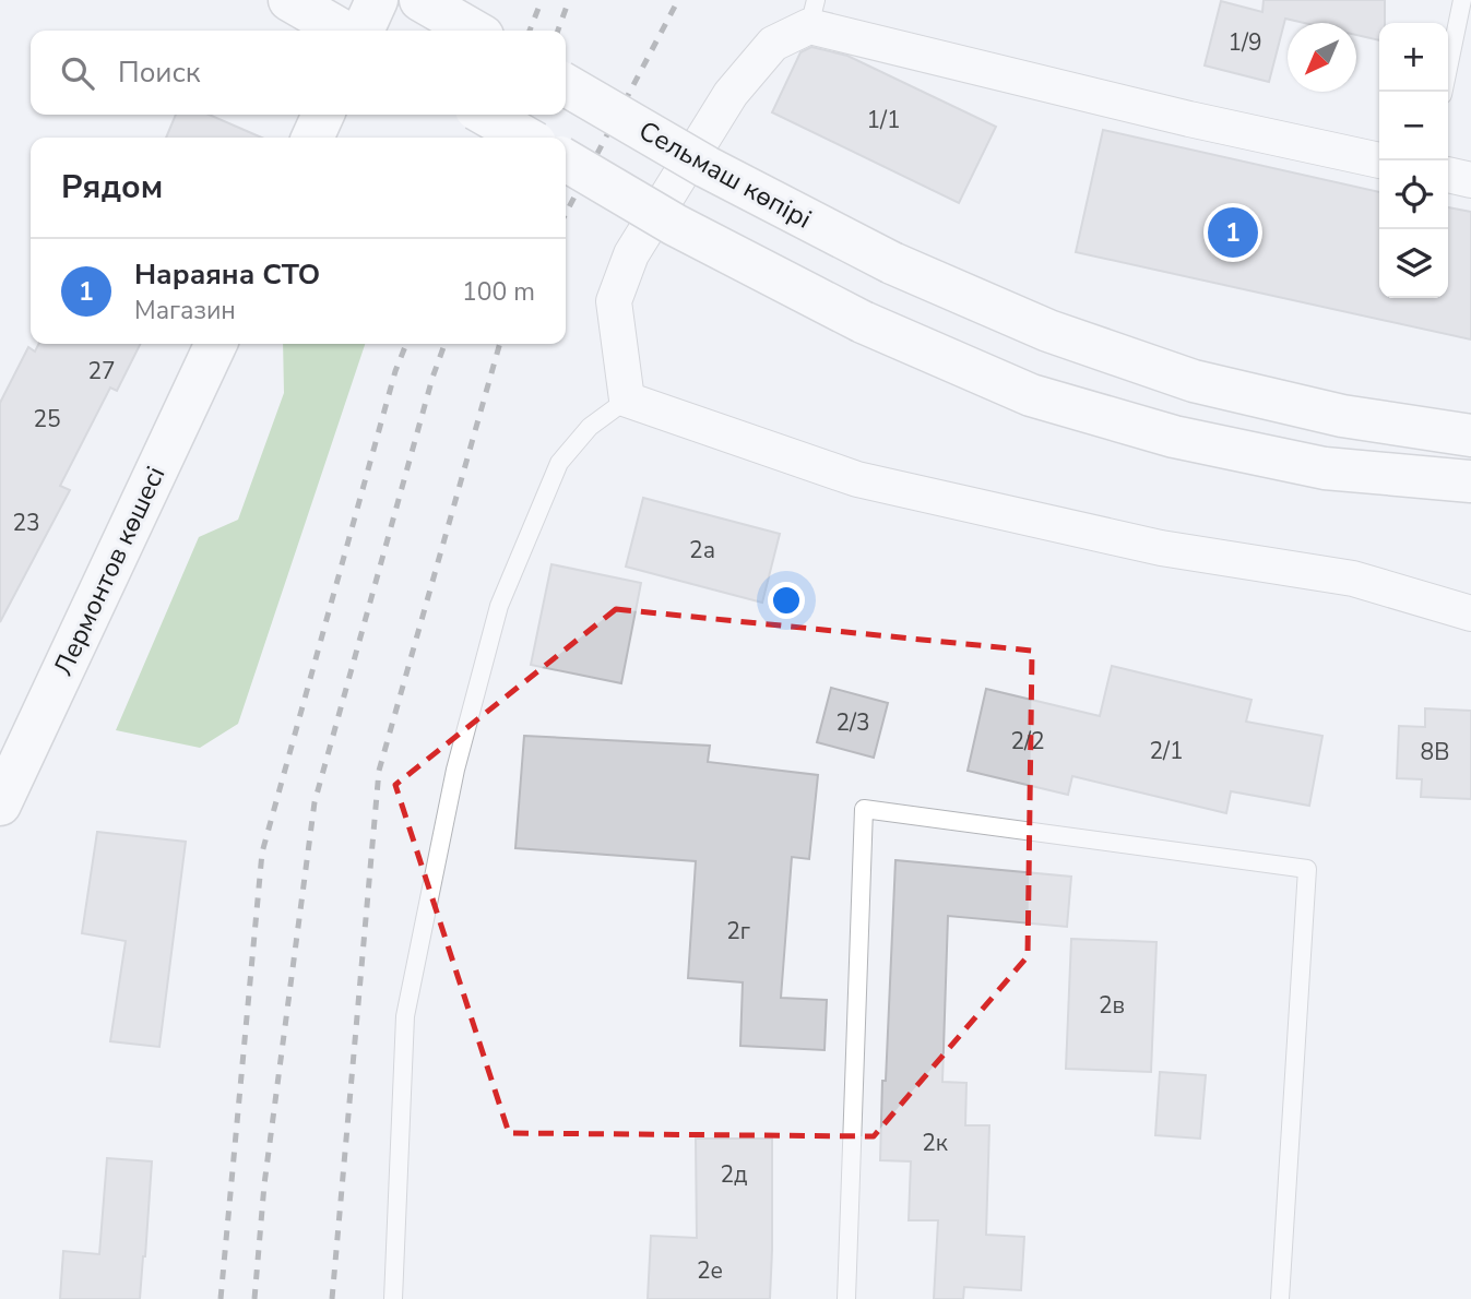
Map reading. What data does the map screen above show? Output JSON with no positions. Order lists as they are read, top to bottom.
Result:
{
  "streets": {
    "main road": ["Сельмаш көпірі", "Лермонтов көшесі"]
  },
  "house_numbers": [
    "1/9",
    "1/1",
    "27",
    "25",
    "23",
    "2а",
    "2/3",
    "2/2",
    "2/1",
    "8В",
    "2г",
    "2в",
    "2к",
    "2д",
    "2е"
  ],
  "north": "bottom left",
  "page": {
    "map_buttons": ["+", "−"],
    "search": "Поиск",
    "heading": "Рядом",
    "pins": "1",
    "list": [
      {
        "mark": "1",
        "name": "Нараяна СТО",
        "note": "Магазин",
        "value": "100 m"
      }
    ]
  }
}
